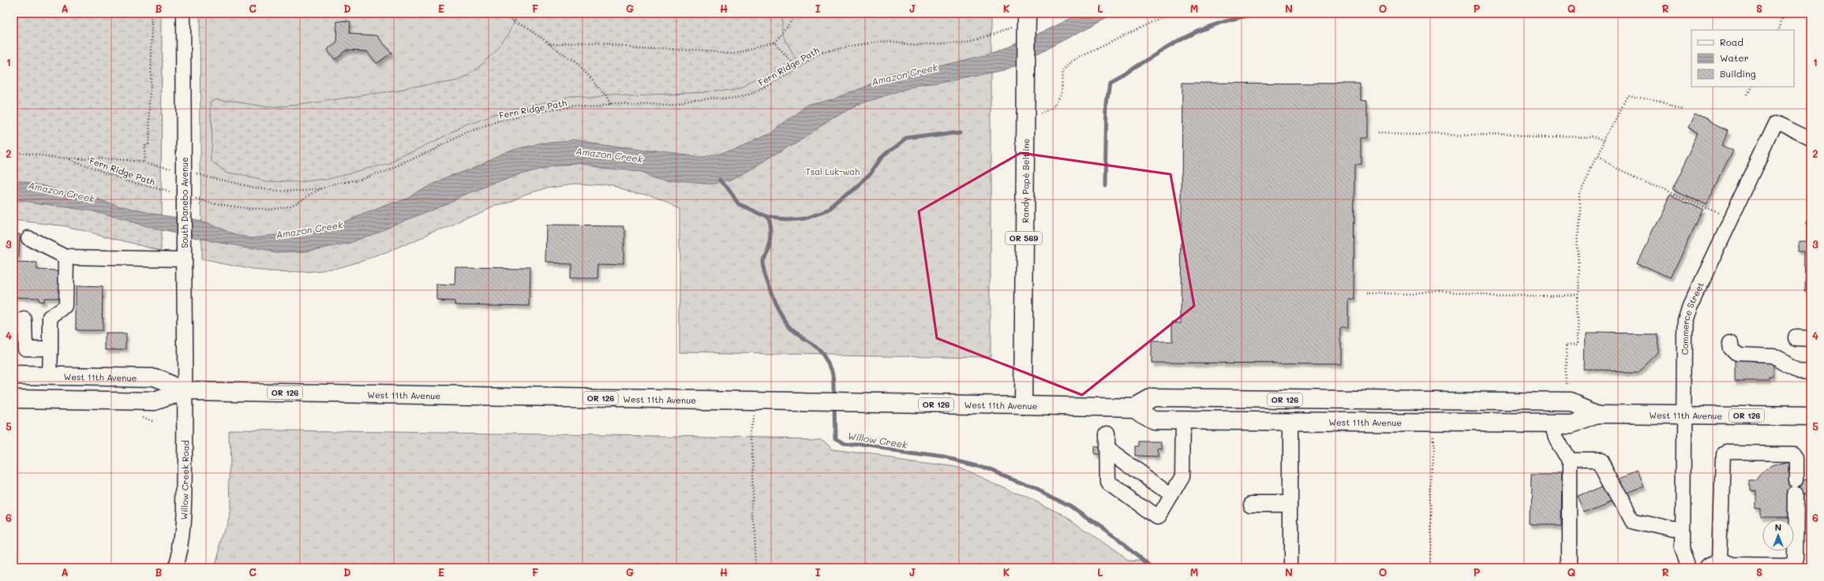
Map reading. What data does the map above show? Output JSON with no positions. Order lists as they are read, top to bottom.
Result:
{
  "streets": {
    "main road": [
      "Randy Papé Beltline",
      "OR 569",
      "West 11th Avenue",
      "OR 126"
    ],
    "street": ["South Danebo Avenue", "Commerce Street", "Willow Creek Road"],
    "path": ["Fern Ridge Path"]
  },
  "crossings": [
    ["Randy Papé Beltline", "West 11th Avenue"],
    ["South Danebo Avenue", "West 11th Avenue"],
    ["South Danebo Avenue", "Willow Creek Road"],
    ["Commerce Street", "West 11th Avenue"],
    ["West 11th Avenue", "Willow Creek Road"]
  ],
  "water": ["Amazon Creek", "Willow Creek"],
  "parks": ["Tsal Luk-wah"],
  "legend": ["Road", "Water", "Building"],
  "north": "top",
  "grid": {
    "columns": [
      "A",
      "B",
      "C",
      "D",
      "E",
      "F",
      "G",
      "H",
      "I",
      "J",
      "K",
      "L",
      "M",
      "N",
      "O",
      "P",
      "Q",
      "R",
      "S"
    ],
    "rows": [
      "1",
      "2",
      "3",
      "4",
      "5",
      "6"
    ]
  }
}
